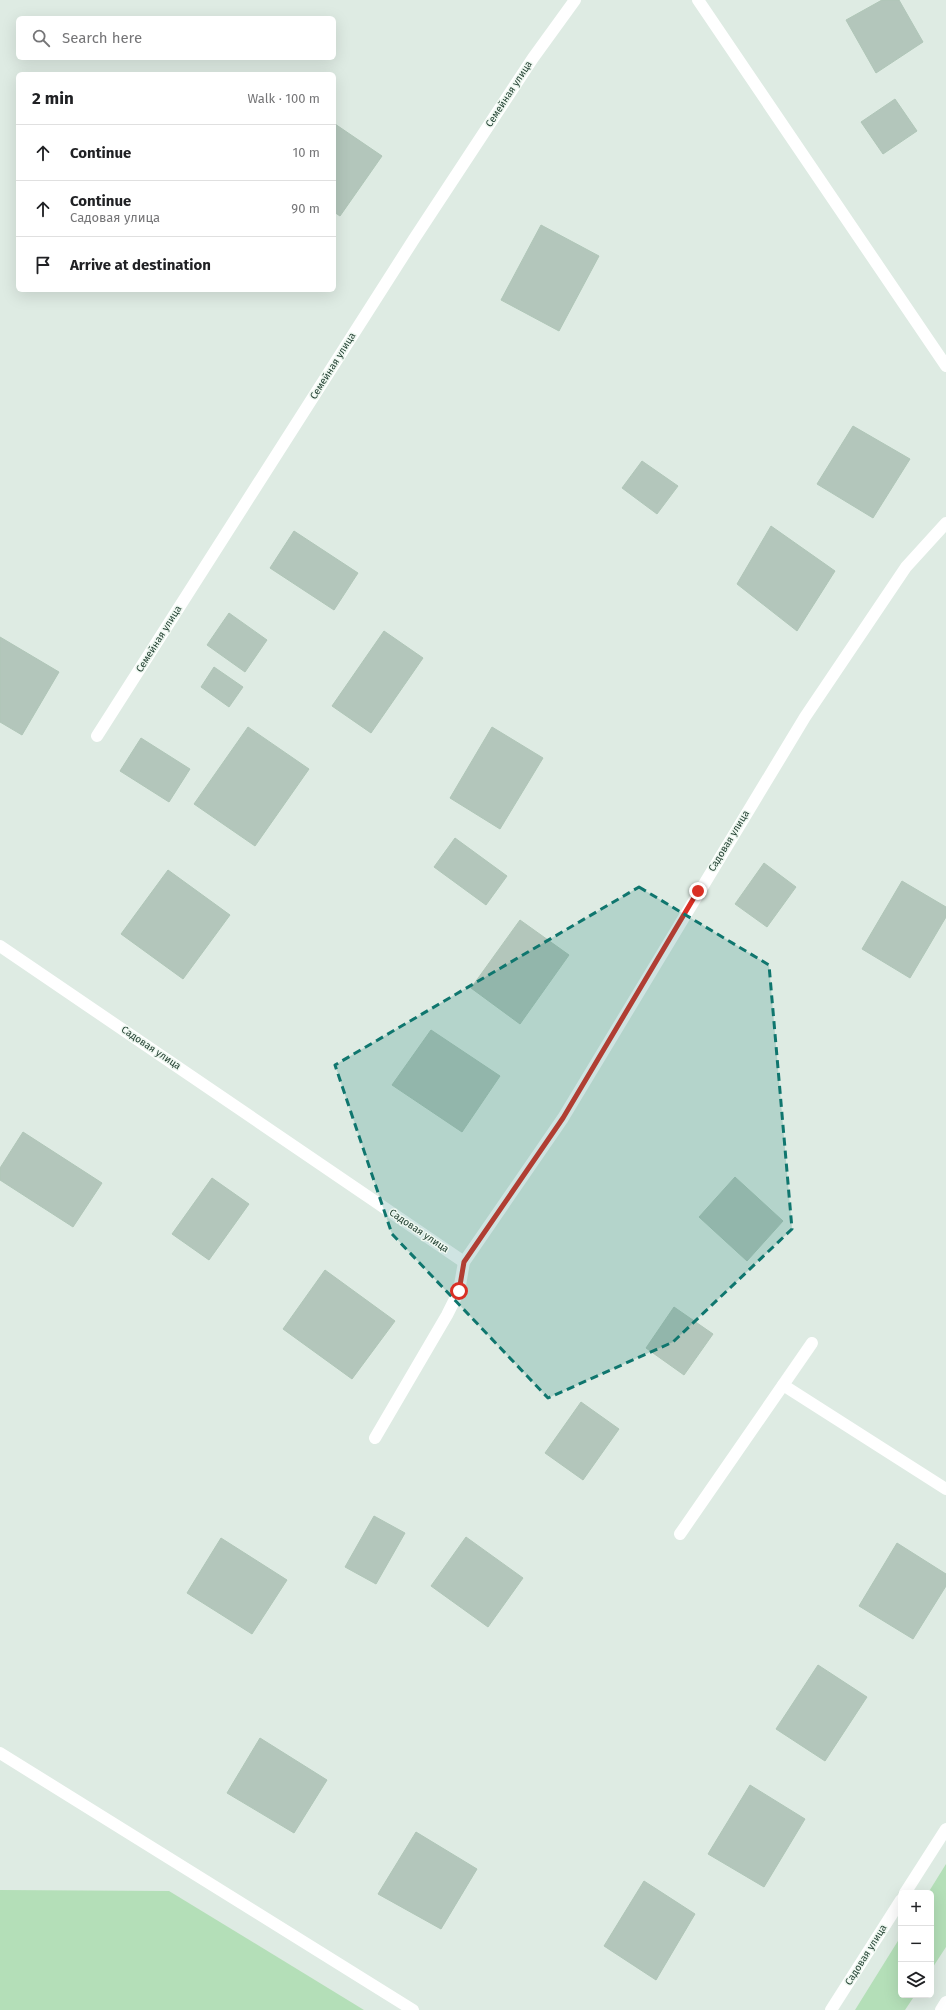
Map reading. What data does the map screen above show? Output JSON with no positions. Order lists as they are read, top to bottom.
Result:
{
  "streets": {
    "street": ["Семейная улица", "Садовая улица"]
  },
  "page": {
    "search": "Search here",
    "heading": ["2 min", "Walk · 100 m"],
    "list": [
      ["Continue", "10 m"],
      ["Continue", "Садовая улица", "90 m"],
      "Arrive at destination"
    ],
    "map_buttons": ["+", "−"]
  }
}
